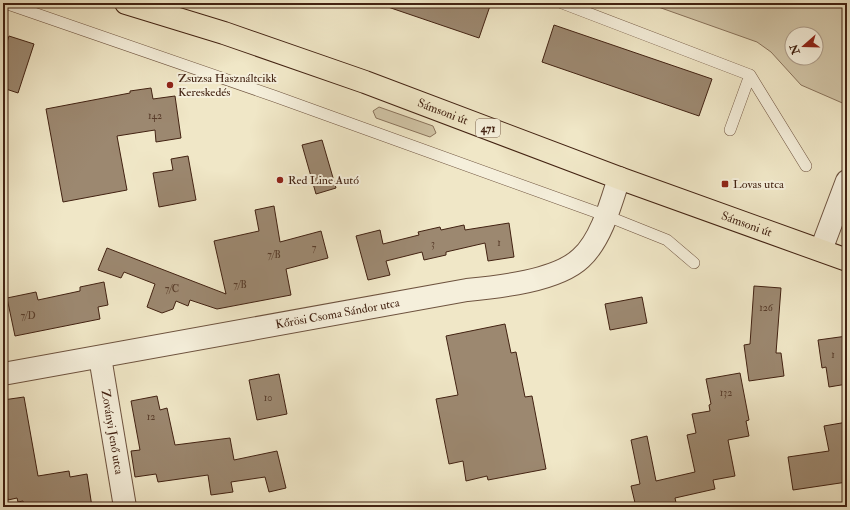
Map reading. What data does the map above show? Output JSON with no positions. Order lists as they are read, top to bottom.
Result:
{
  "streets": {
    "main road": ["Sámsoni út", "471"],
    "street": ["Kőrösi Csoma Sándor utca", "Zoványi Jenő utca"]
  },
  "crossings": [
    ["Sámsoni út", "Kőrösi Csoma Sándor utca"],
    ["Kőrösi Csoma Sándor utca", "Zoványi Jenő utca"]
  ],
  "places": {
    "other": ["Zsuzsa Használtcikk Kereskedés", "Red Line Autó"],
    "transit": ["Lovas utca"]
  },
  "house_numbers": [
    "142",
    "1",
    "3",
    "7",
    "7/B",
    "7/B",
    "7/C",
    "126",
    "7/D",
    "1",
    "132",
    "10",
    "12"
  ],
  "north": "left"
}
